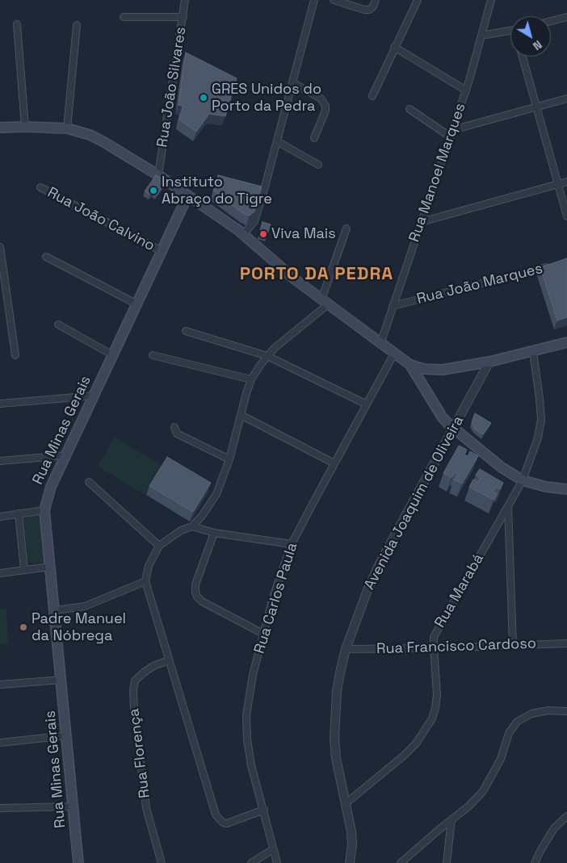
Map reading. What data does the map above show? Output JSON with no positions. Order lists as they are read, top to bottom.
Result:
{
  "streets": {
    "main road": ["Rua Minas Gerais"],
    "street": [
      "Rua João Silvares",
      "Rua Manoel Marques",
      "Rua João Calvino",
      "Rua João Marques",
      "Avenida Joaquim de Oliveira",
      "Rua Marabá",
      "Rua Carlos Paula",
      "Rua Francisco Cardoso",
      "Rua Florença"
    ]
  },
  "crossings": [
    ["Rua Manoel Marques", "Rua João Marques"],
    ["Rua João Calvino", "Rua Minas Gerais"],
    ["Avenida Joaquim de Oliveira", "Rua Marabá"],
    ["Avenida Joaquim de Oliveira", "Rua Francisco Cardoso"],
    ["Rua Marabá", "Rua Francisco Cardoso"]
  ],
  "districts": ["PORTO DA PEDRA"],
  "places": [
    "GRES Unidos do Porto da Pedra",
    "Instituto Abraço do Tigre",
    "Viva Mais",
    "Padre Manuel da Nóbrega"
  ],
  "north": "bottom right"
}
